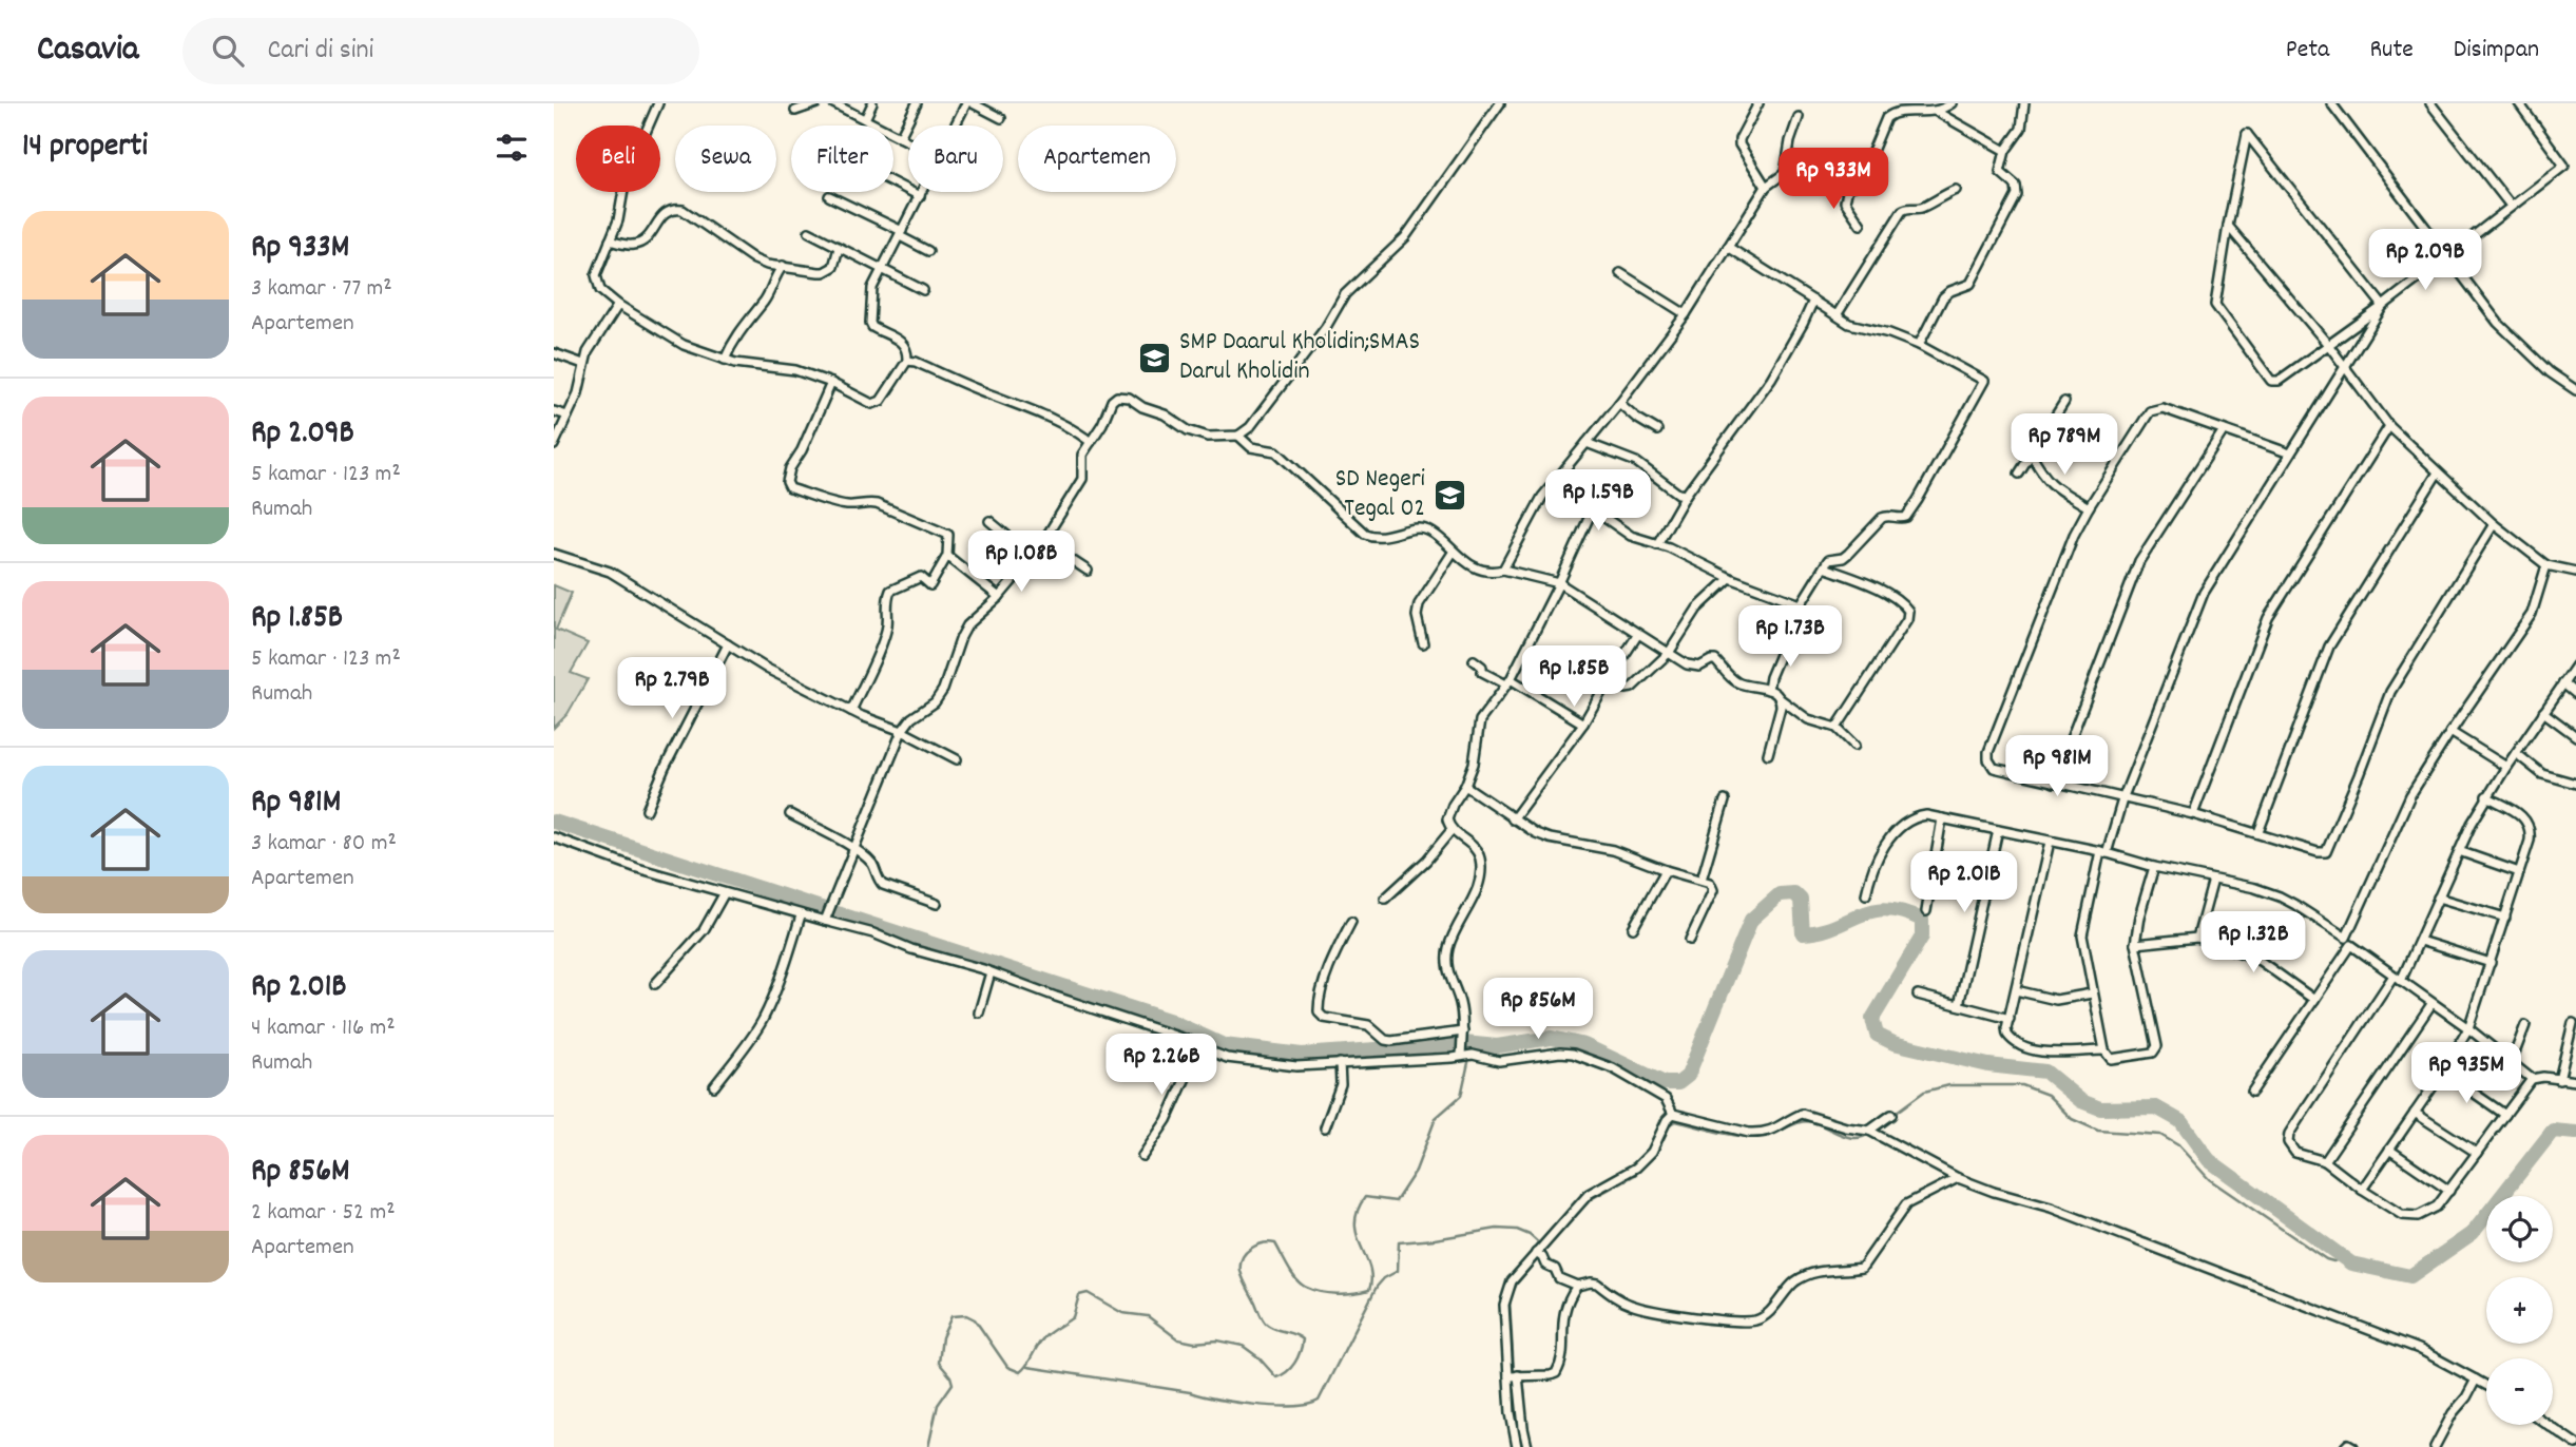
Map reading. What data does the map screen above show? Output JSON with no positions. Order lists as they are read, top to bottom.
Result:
{
  "places": {
    "school or university": ["SMP Daarul Kholidin;SMAS Darul Kholidin", "SD Negeri Tegal 02"]
  },
  "page": {
    "header": "Casavia",
    "search": "Cari di sini",
    "nav": ["Peta", "Rute", "Disimpan"],
    "heading": "14 properti",
    "chip": [
      "Beli",
      "Sewa",
      "Filter",
      "Baru",
      "Apartemen"
    ],
    "price": [
      "Rp 933M",
      "Rp 2.09B",
      "Rp 789M",
      "Rp 1.59B",
      "Rp 1.08B",
      "Rp 1.73B",
      "Rp 1.85B",
      "Rp 2.79B",
      "Rp 981M",
      "Rp 2.01B",
      "Rp 1.32B",
      "Rp 856M",
      "Rp 2.26B",
      "Rp 935M"
    ],
    "list": [
      {
        "name": "Rp 933M",
        "note": "3 kamar · 77 m² · Apartemen"
      },
      {
        "name": "Rp 2.09B",
        "note": "5 kamar · 123 m² · Rumah"
      },
      {
        "name": "Rp 1.85B",
        "note": "5 kamar · 123 m² · Rumah"
      },
      {
        "name": "Rp 981M",
        "note": "3 kamar · 80 m² · Apartemen"
      },
      {
        "name": "Rp 2.01B",
        "note": "4 kamar · 116 m² · Rumah"
      },
      {
        "name": "Rp 856M",
        "note": "2 kamar · 52 m² · Apartemen"
      }
    ],
    "map_buttons": ["+", "−"]
  }
}
